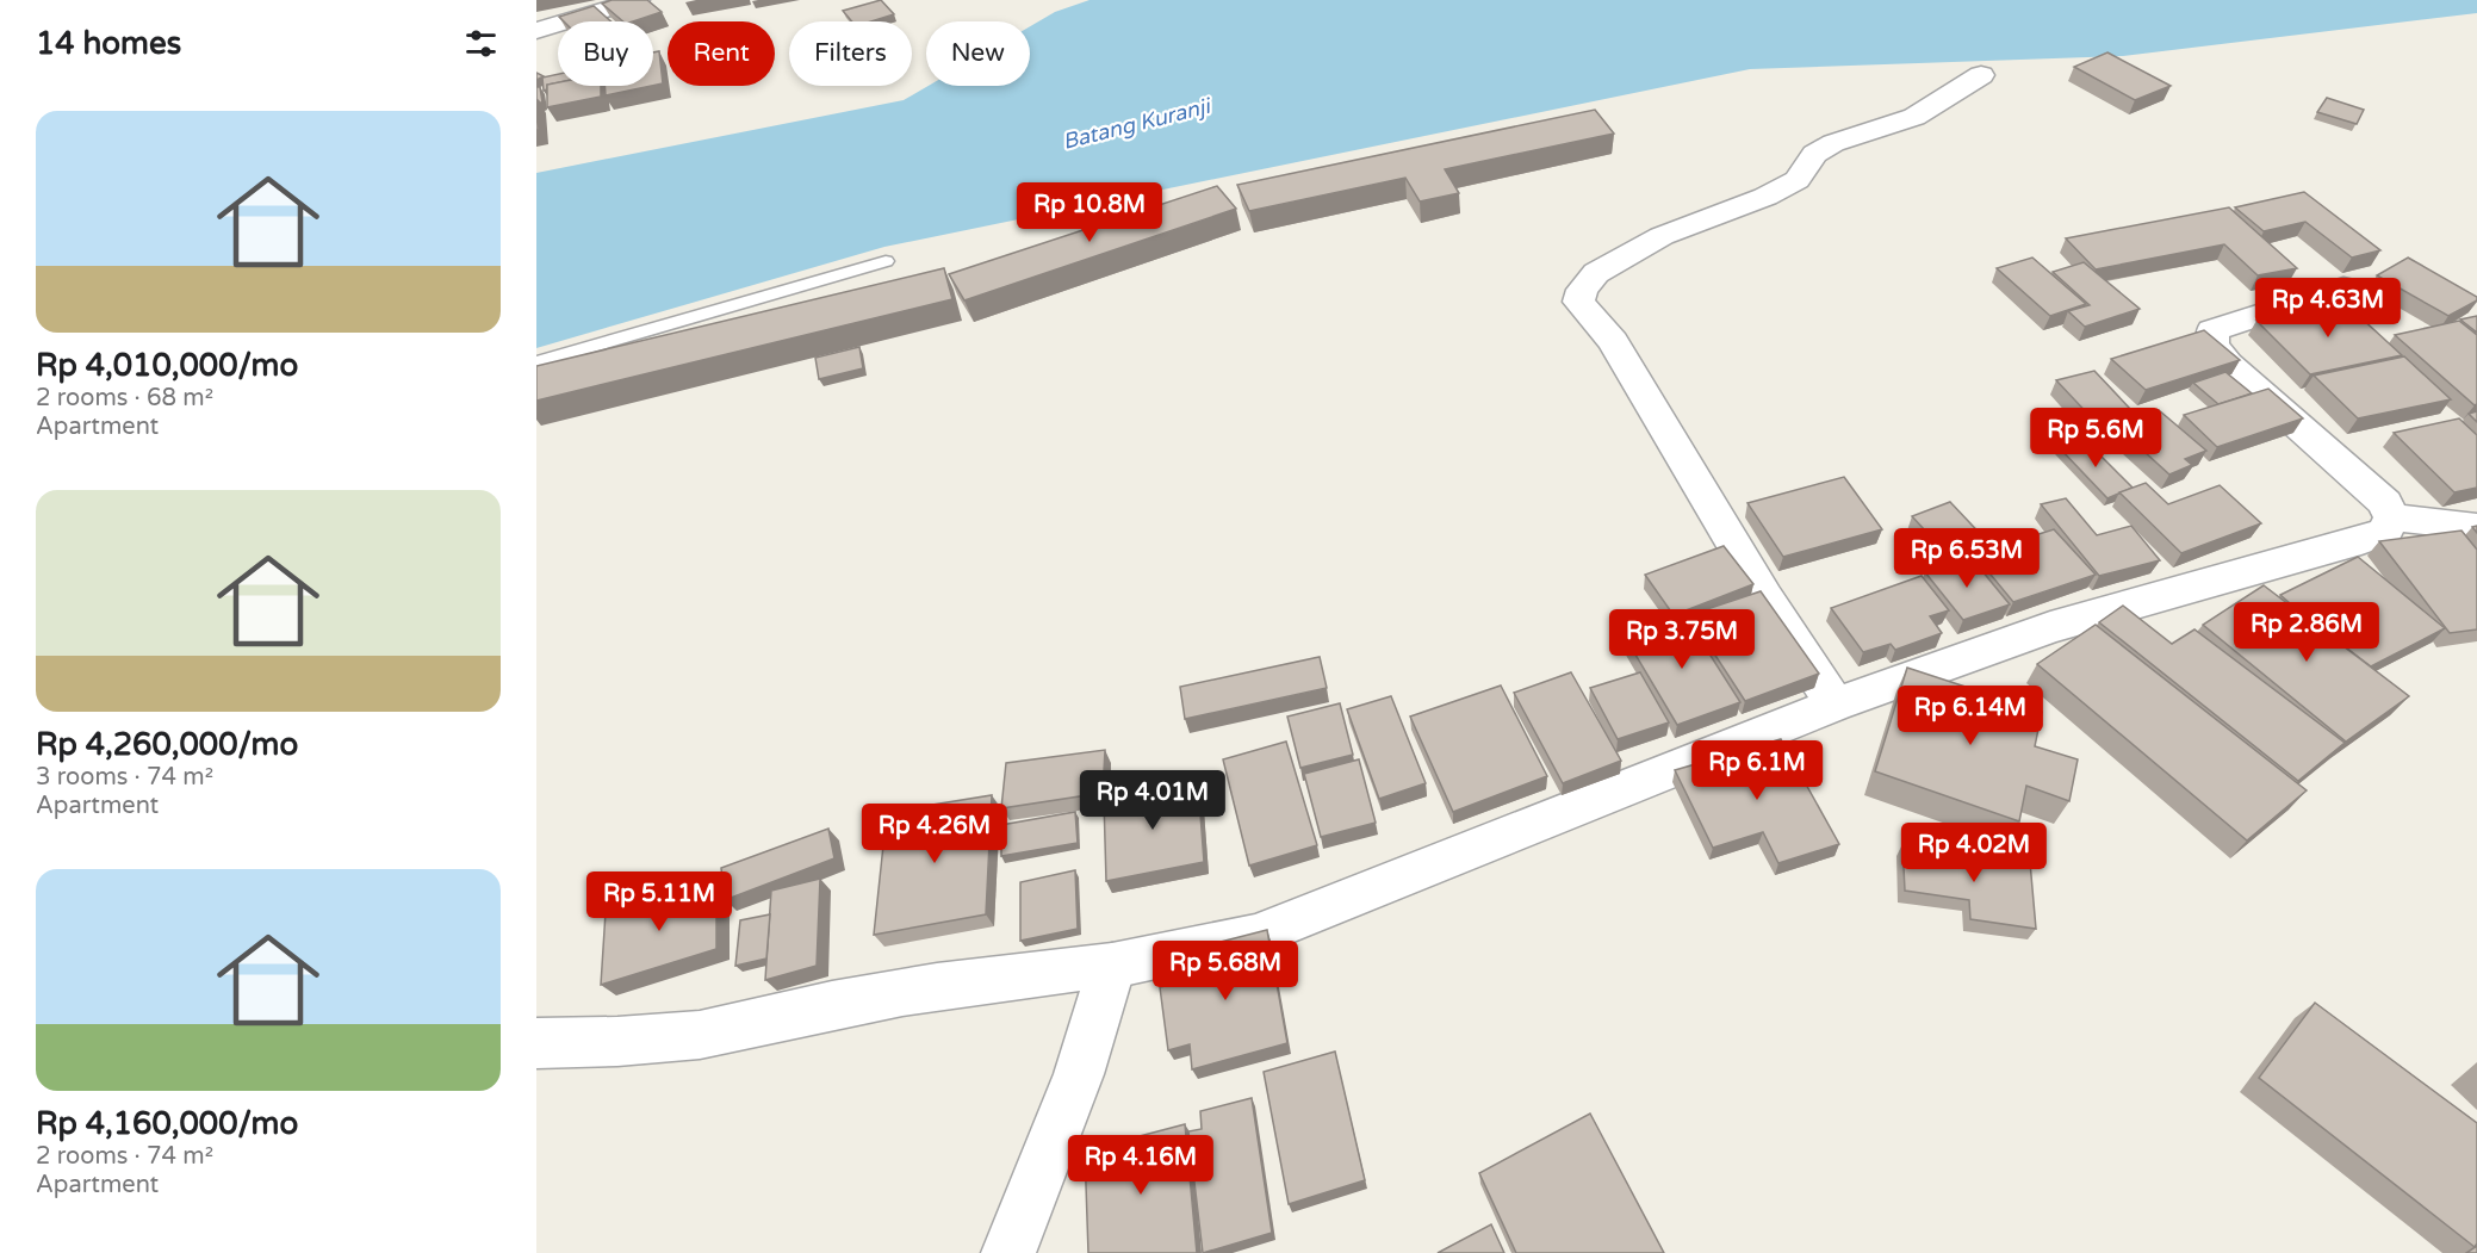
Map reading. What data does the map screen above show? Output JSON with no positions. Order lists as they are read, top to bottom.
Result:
{
  "water": ["Batang Kuranji"],
  "page": {
    "heading": "14 homes",
    "chip": [
      "Buy",
      "Rent",
      "Filters",
      "New"
    ],
    "list": [
      {
        "name": "Rp 4,010,000/mo",
        "note": "2 rooms · 68 m² · Apartment"
      },
      {
        "name": "Rp 4,260,000/mo",
        "note": "3 rooms · 74 m² · Apartment"
      },
      {
        "name": "Rp 4,160,000/mo",
        "note": "2 rooms · 74 m² · Apartment"
      }
    ],
    "price": [
      "Rp 10.8M",
      "Rp 4.63M",
      "Rp 5.6M",
      "Rp 6.53M",
      "Rp 2.86M",
      "Rp 3.75M",
      "Rp 6.14M",
      "Rp 6.1M",
      "Rp 4.01M",
      "Rp 4.26M",
      "Rp 4.02M",
      "Rp 5.11M",
      "Rp 5.68M",
      "Rp 4.16M"
    ]
  }
}
